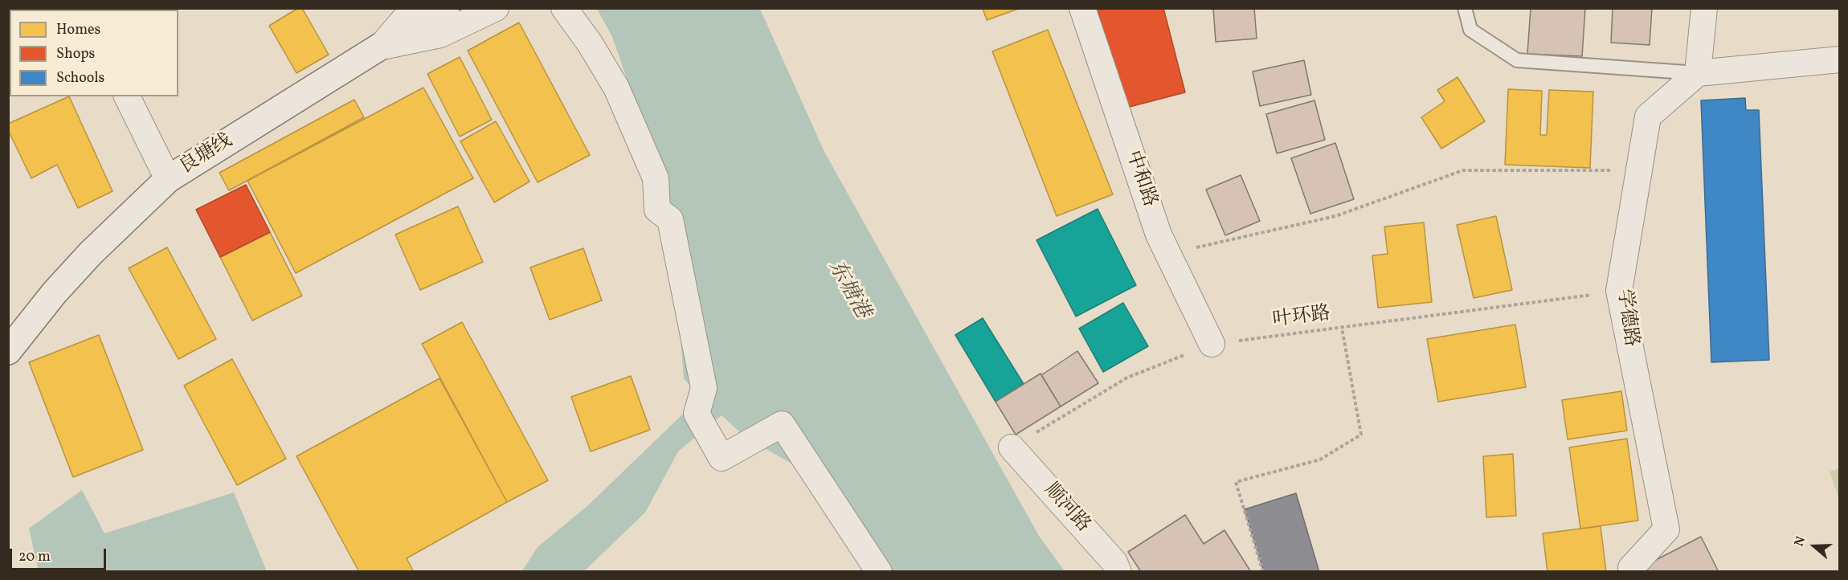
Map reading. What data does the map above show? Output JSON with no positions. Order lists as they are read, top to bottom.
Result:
{
  "streets": {
    "main road": ["良塘线"],
    "street": ["中和路", "学德路", "顺河路"],
    "path": ["叶环路"]
  },
  "crossings": [
    ["中和路", "叶环路"],
    ["叶环路", "学德路"],
    ["叶环路", "顺河路"]
  ],
  "water": ["东塘港"],
  "legend": ["Homes", "Shops", "Schools"],
  "scale_bar": "20 m",
  "north": "left"
}
